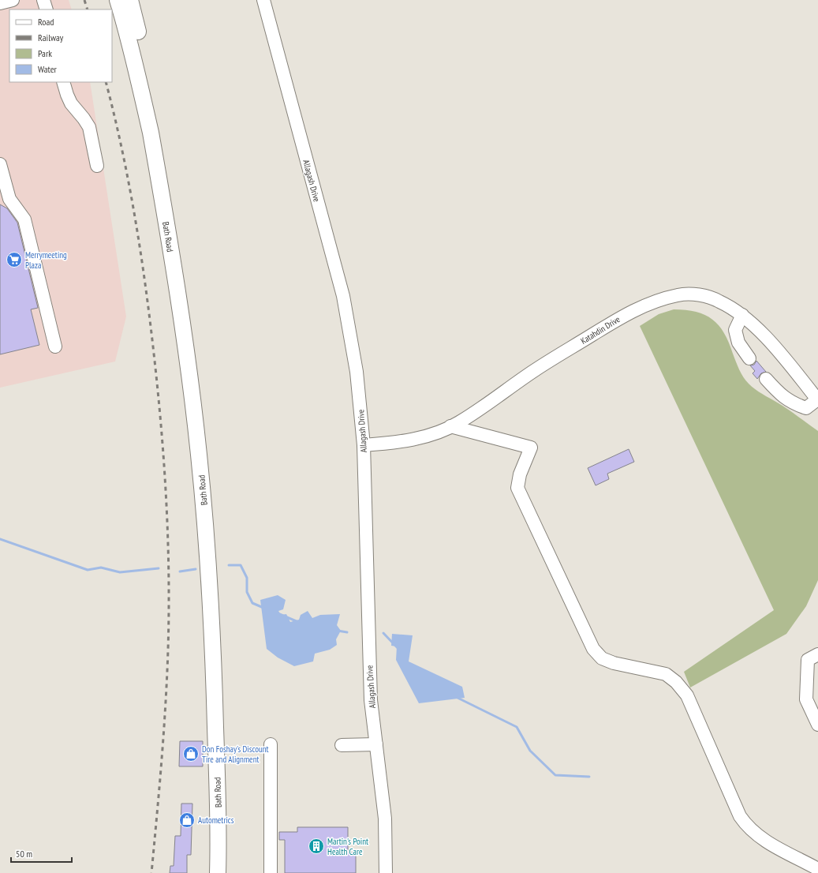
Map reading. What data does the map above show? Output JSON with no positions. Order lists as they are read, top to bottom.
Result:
{
  "streets": {
    "main road": ["Bath Road"],
    "street": ["Allagash Drive", "Katahdin Drive"]
  },
  "crossings": [
    ["Allagash Drive", "Katahdin Drive"]
  ],
  "places": {
    "supermarket": ["Merrymeeting Plaza"],
    "shop": ["Don Foshay's Discount Tire and Alignment", "Autometrics"],
    "building": ["Martin's Point Health Care"]
  },
  "legend": [
    "Road",
    "Railway",
    "Park",
    "Water"
  ],
  "scale_bar": "50 m"
}
